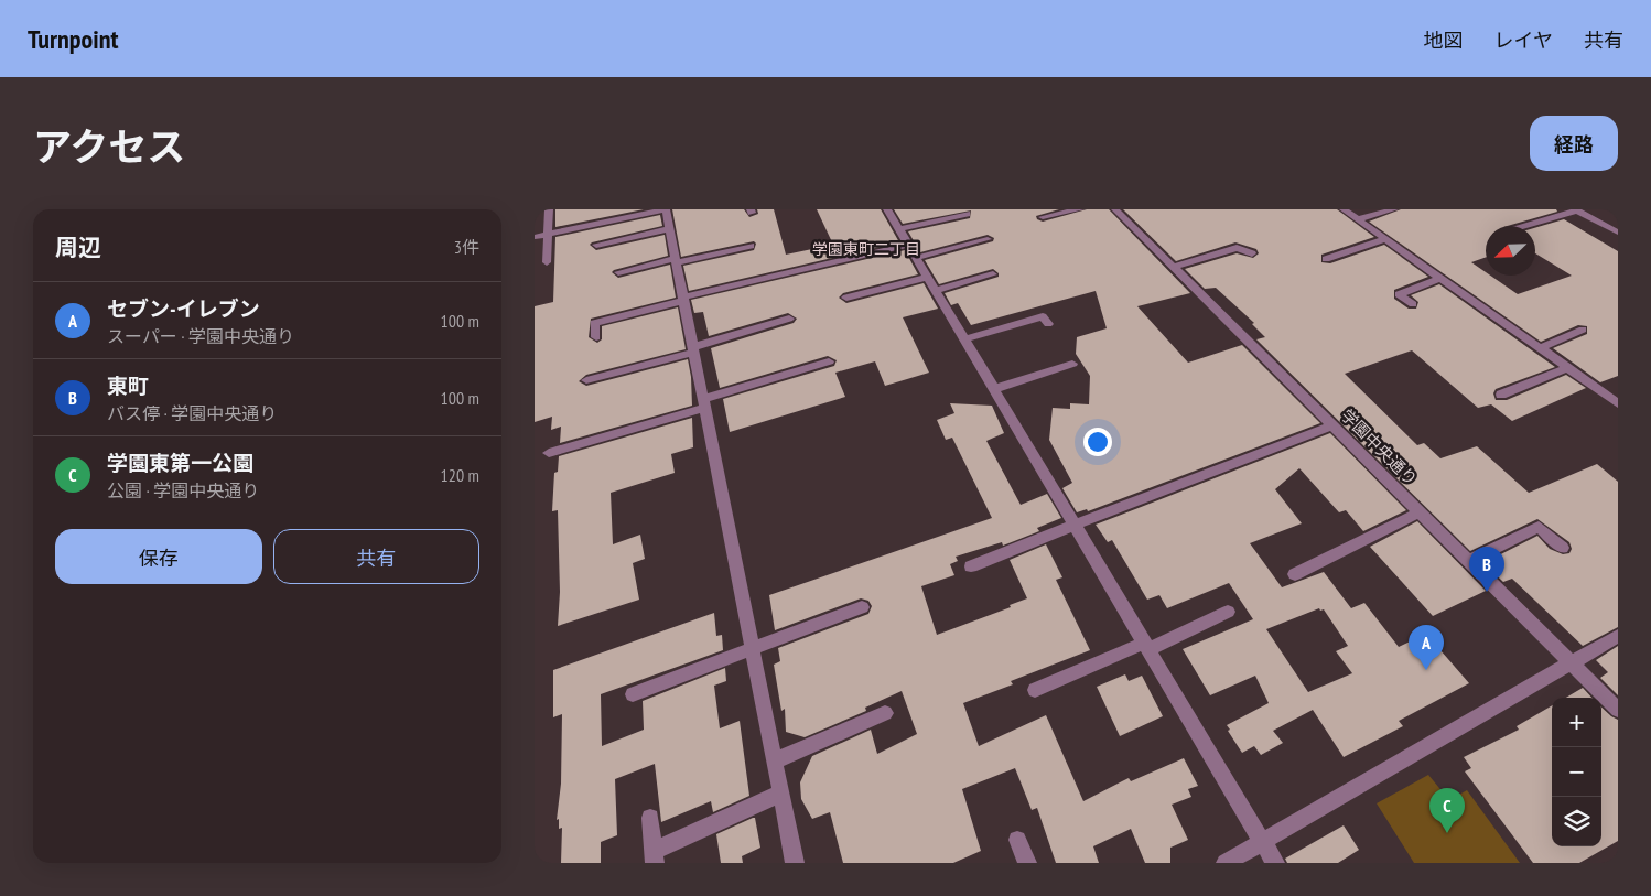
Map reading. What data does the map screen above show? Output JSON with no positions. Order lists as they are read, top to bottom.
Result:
{
  "streets": {
    "street": ["学園中央通り"]
  },
  "districts": ["学園東町二丁目"],
  "north": "bottom left",
  "page": {
    "header": "Turnpoint",
    "nav": ["地図", "レイヤ", "共有"],
    "title": "アクセス",
    "buttons": [
      "経路",
      ["保存", "共有"]
    ],
    "heading": ["周辺", "3件"],
    "list": [
      {
        "mark": "A",
        "name": "セブン-イレブン",
        "note": "スーパー · 学園中央通り",
        "value": "100 m"
      },
      {
        "mark": "B",
        "name": "東町",
        "note": "バス停 · 学園中央通り",
        "value": "100 m"
      },
      {
        "mark": "C",
        "name": "学園東第一公園",
        "note": "公園 · 学園中央通り",
        "value": "120 m"
      }
    ],
    "pins": ["B", "A", "C"],
    "map_buttons": ["+", "−"]
  }
}
